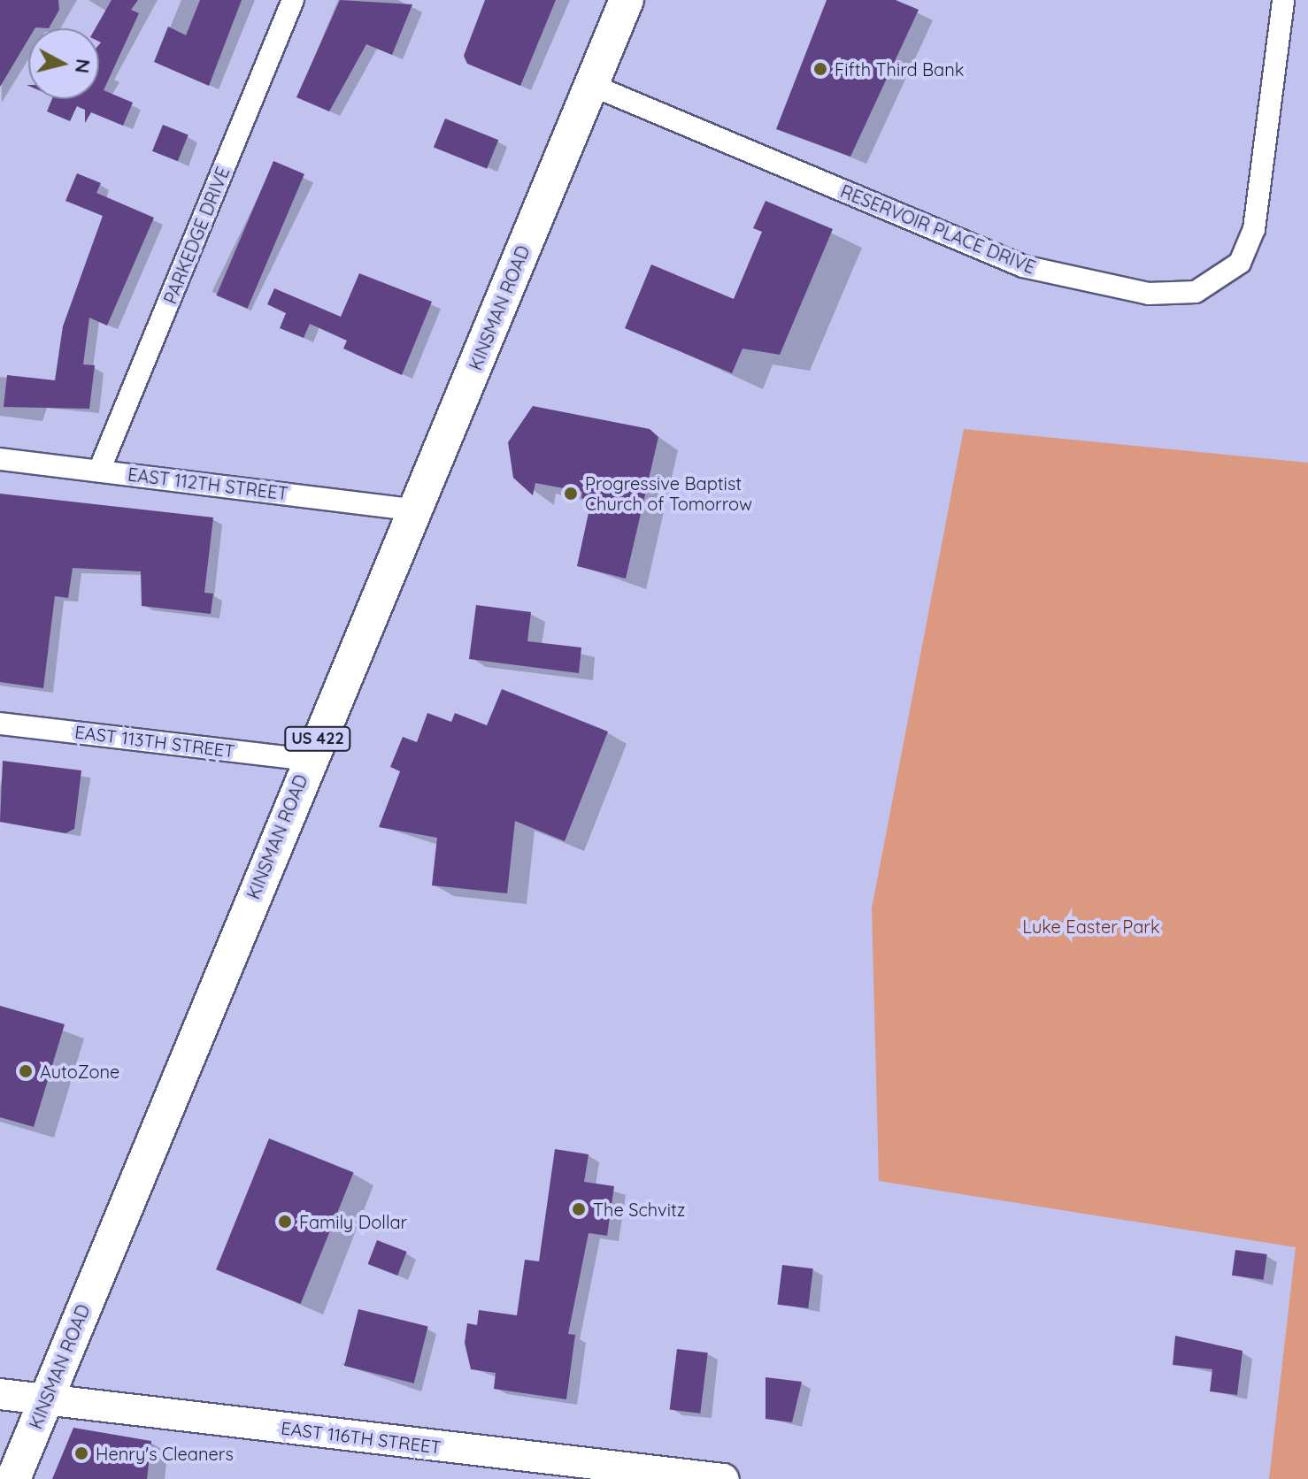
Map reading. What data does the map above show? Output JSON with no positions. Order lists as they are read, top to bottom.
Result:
{
  "streets": {
    "main road": ["KINSMAN ROAD", "US 422", "EAST 116TH STREET"],
    "street": [
      "RESERVOIR PLACE DRIVE",
      "PARKEDGE DRIVE",
      "EAST 112TH STREET",
      "EAST 113TH STREET"
    ]
  },
  "crossings": [
    ["RESERVOIR PLACE DRIVE", "KINSMAN ROAD"],
    ["PARKEDGE DRIVE", "EAST 112TH STREET"],
    ["KINSMAN ROAD", "EAST 112TH STREET"],
    ["KINSMAN ROAD", "EAST 113TH STREET"],
    ["KINSMAN ROAD", "EAST 116TH STREET"]
  ],
  "parks": ["Luke Easter Park"],
  "places": [
    "Fifth Third Bank",
    "Progressive Baptist Church of Tomorrow",
    "AutoZone",
    "The Schvitz",
    "Family Dollar",
    "Henry's Cleaners"
  ],
  "north": "right"
}
